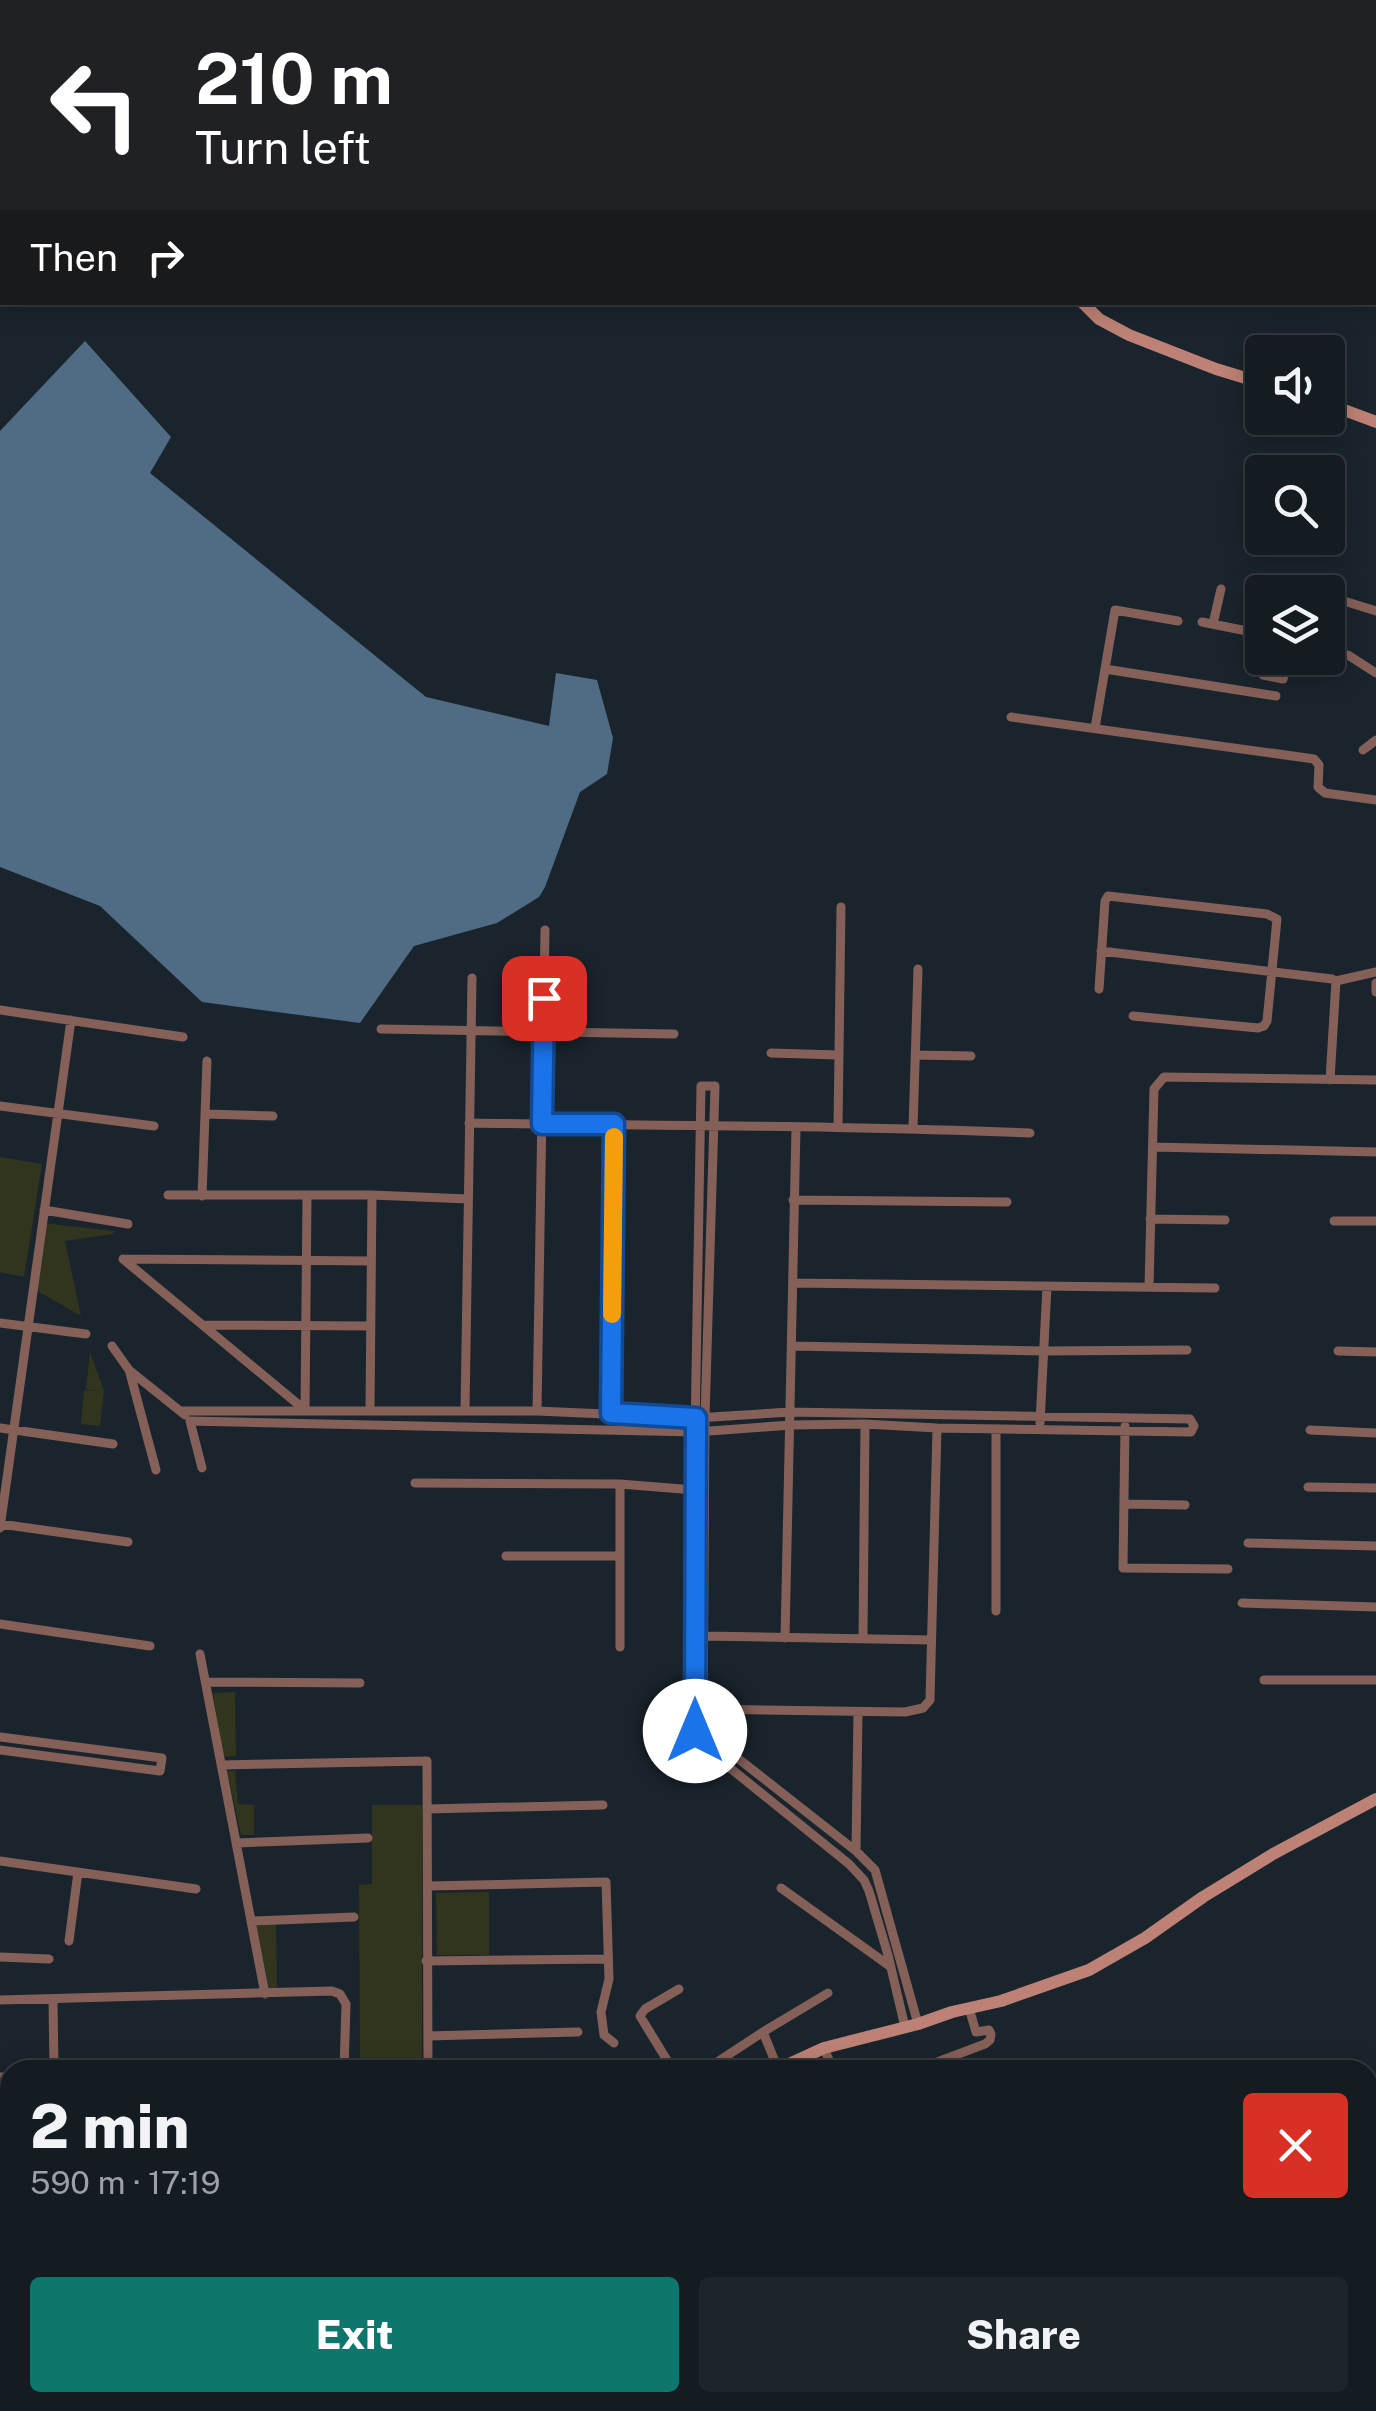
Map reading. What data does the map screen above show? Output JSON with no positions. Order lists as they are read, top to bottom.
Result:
{
  "page": {
    "turn": ["210 m", "Turn left"],
    "then": "Then",
    "heading": ["2 min", "590 m · 17:19"],
    "buttons": ["Exit", "Share"]
  }
}
